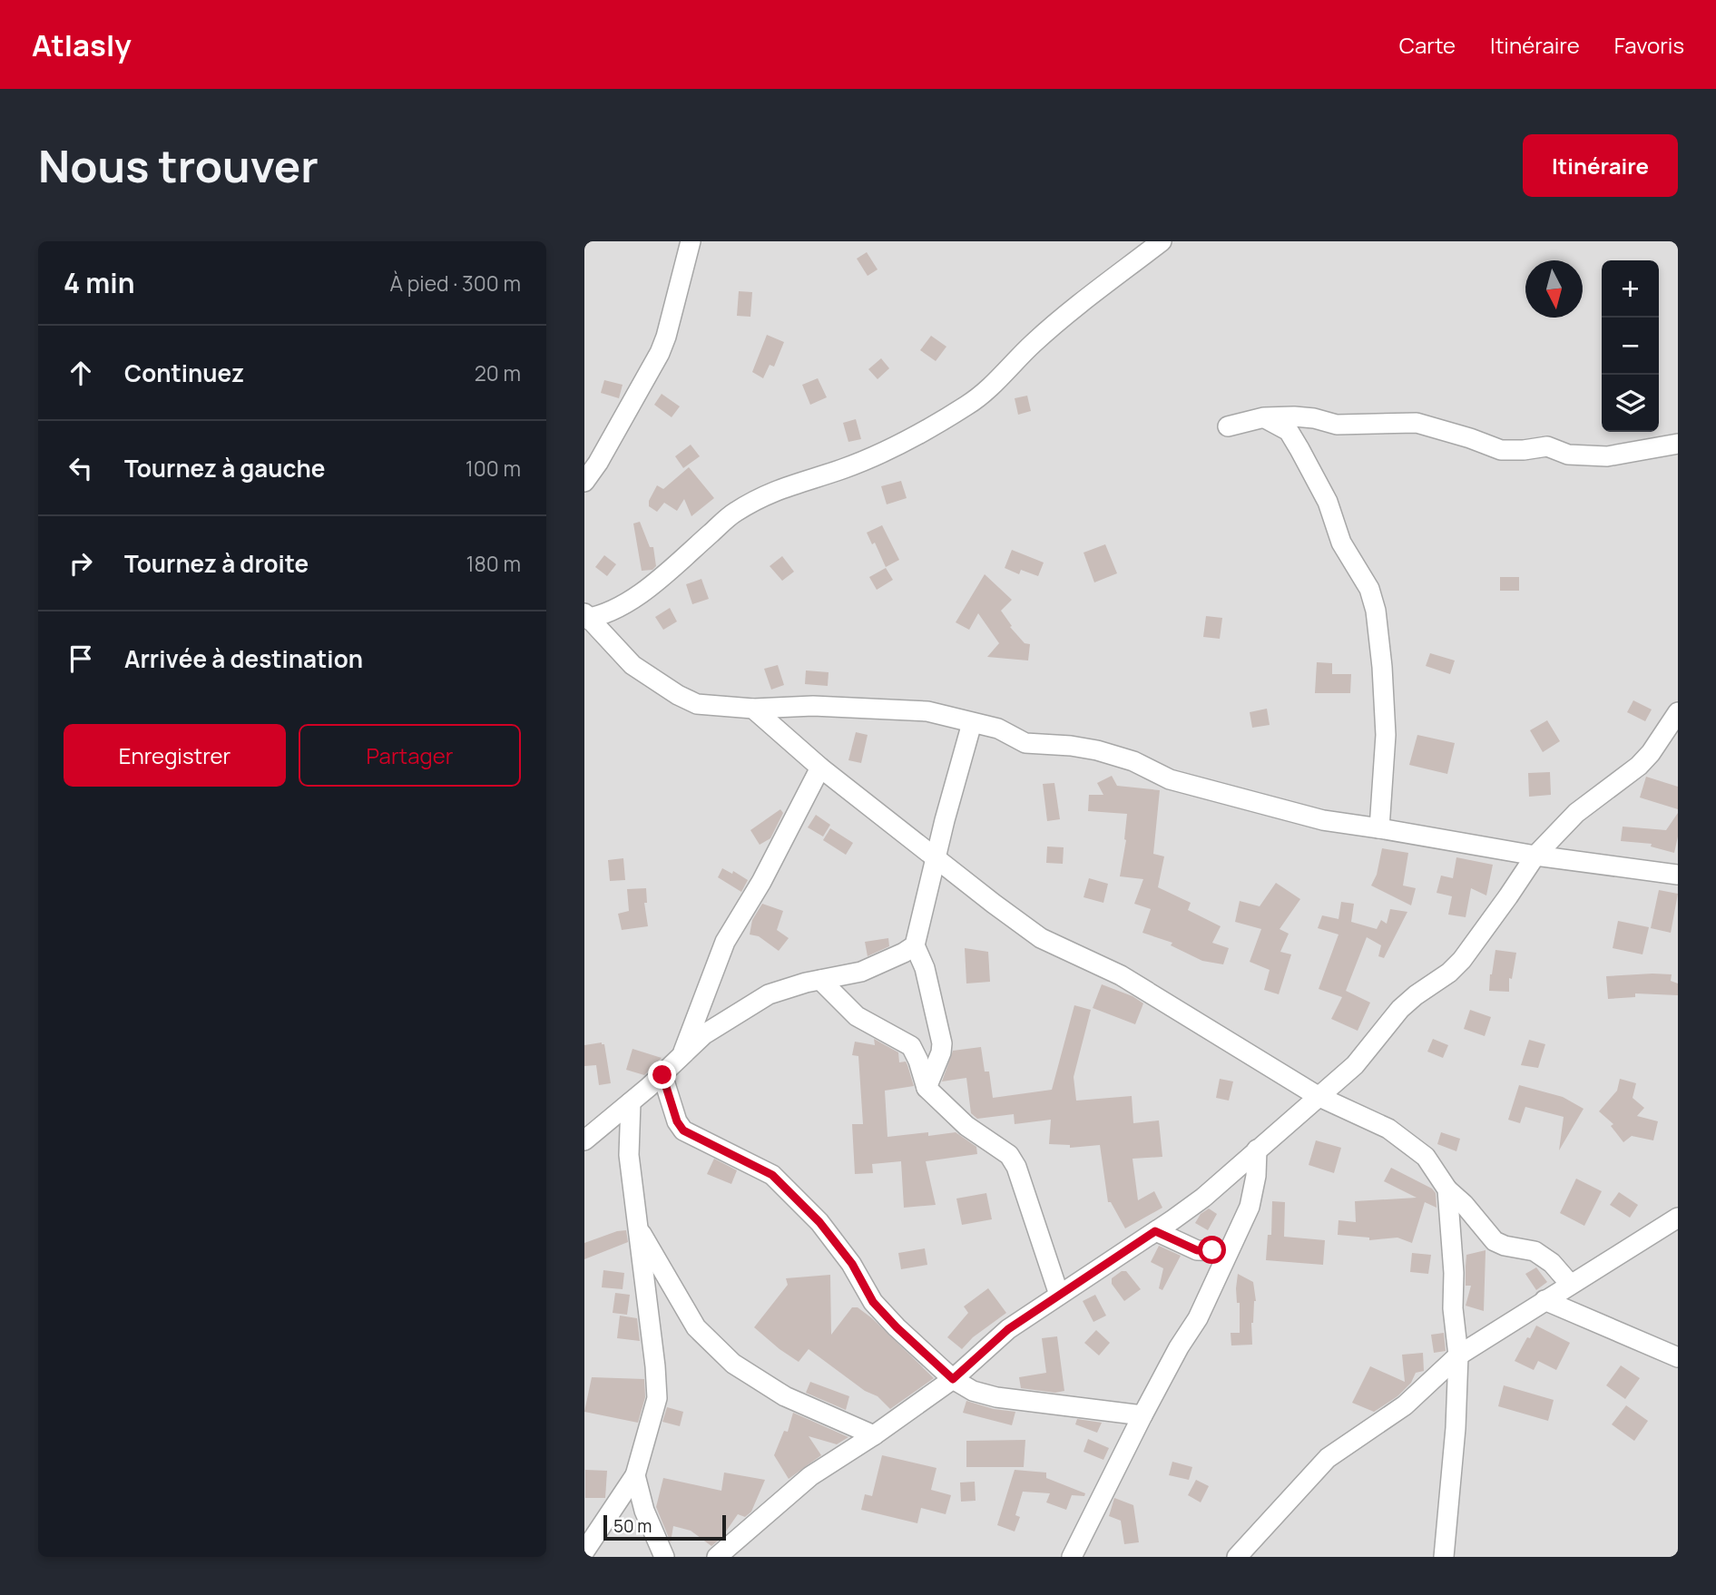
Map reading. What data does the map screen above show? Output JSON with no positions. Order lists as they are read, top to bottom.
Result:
{
  "scale_bar": "50 m",
  "north": "bottom",
  "page": {
    "header": "Atlasly",
    "nav": ["Carte", "Itinéraire", "Favoris"],
    "buttons": [
      "Itinéraire",
      ["Enregistrer", "Partager"]
    ],
    "title": "Nous trouver",
    "heading": ["4 min", "À pied · 300 m"],
    "map_buttons": ["+", "−"],
    "list": [
      ["Continuez", "20 m"],
      ["Tournez à gauche", "100 m"],
      ["Tournez à droite", "180 m"],
      "Arrivée à destination"
    ],
    "scale": "50 m"
  }
}
